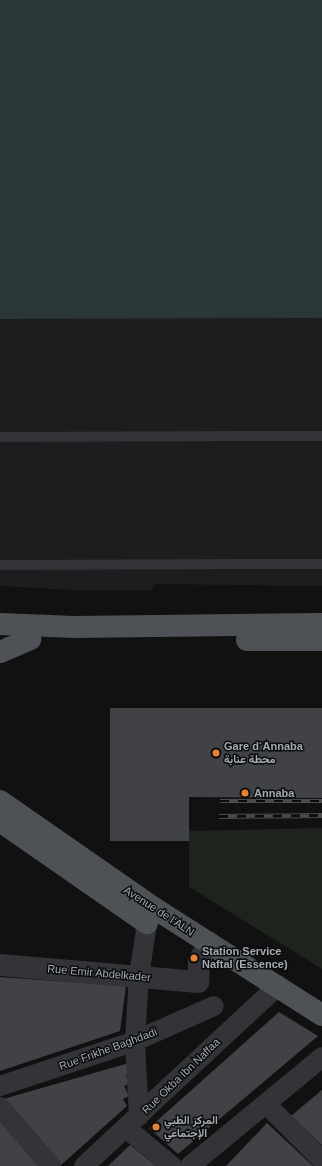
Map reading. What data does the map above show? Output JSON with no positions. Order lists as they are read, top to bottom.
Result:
{
  "streets": {
    "main road": ["Avenue de l'ALN"],
    "street": ["Rue Emir Abdelkader", "Rue Frikhe Baghdadi", "Rue Okba Ibn Naffaa"]
  },
  "crossings": [
    ["Avenue de l'ALN", "Rue Okba Ibn Naffaa"]
  ],
  "places": [
    "Gare d´Annaba محطة عنابة",
    "Annaba",
    "Station Service Naftal (Essence)",
    "المركز الطبي الإجتماعي"
  ]
}
